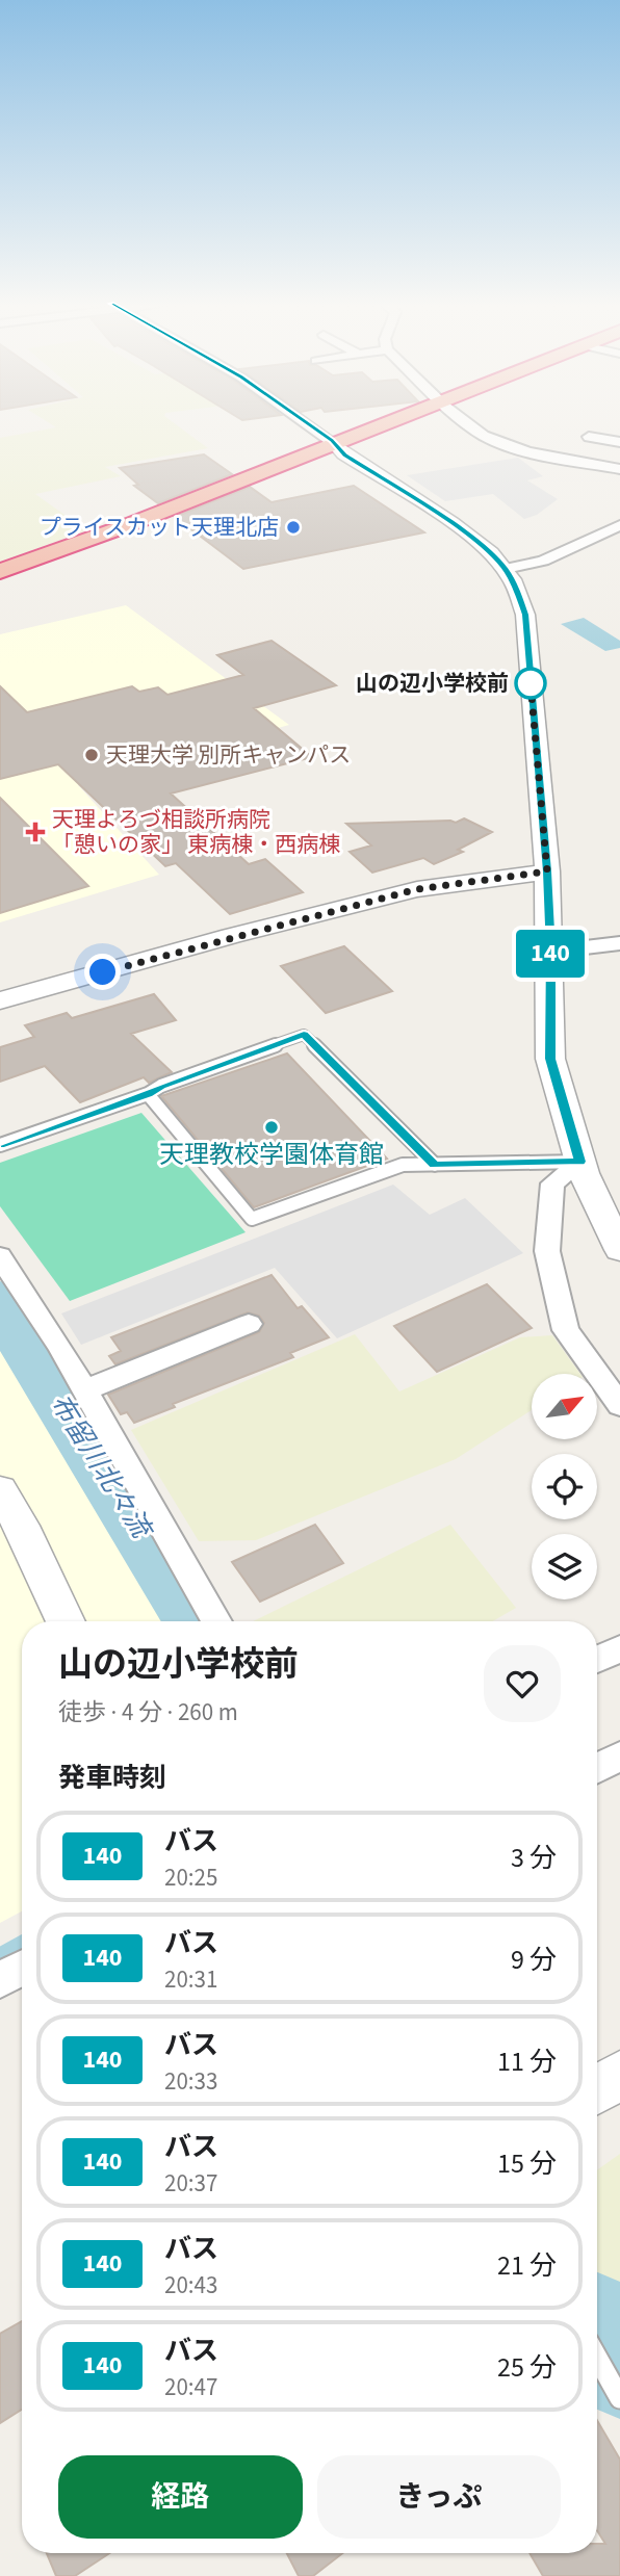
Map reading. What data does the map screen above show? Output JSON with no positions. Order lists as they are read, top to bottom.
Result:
{
  "water": ["布留川北々流"],
  "places": {
    "other": [
      "プライスカット天理北店",
      "山の辺小学校前",
      "天理大学 別所キャンパス",
      "天理教校学園体育館"
    ],
    "health": ["天理よろづ相談所病院 「憩いの家」 東病棟・西病棟"]
  },
  "lines": ["bus line 140"],
  "north": "top right",
  "page": {
    "on_map": "140",
    "heading": [
      ["山の辺小学校前", "徒歩 · 4 分 · 260 m"],
      "発車時刻"
    ],
    "list": [
      {
        "mark": "140",
        "name": "バス",
        "note": "20:25",
        "value": "3 分"
      },
      {
        "mark": "140",
        "name": "バス",
        "note": "20:31",
        "value": "9 分"
      },
      {
        "mark": "140",
        "name": "バス",
        "note": "20:33",
        "value": "11 分"
      },
      {
        "mark": "140",
        "name": "バス",
        "note": "20:37",
        "value": "15 分"
      },
      {
        "mark": "140",
        "name": "バス",
        "note": "20:43",
        "value": "21 分"
      },
      {
        "mark": "140",
        "name": "バス",
        "note": "20:47",
        "value": "25 分"
      }
    ],
    "buttons": ["経路", "きっぷ"]
  }
}
